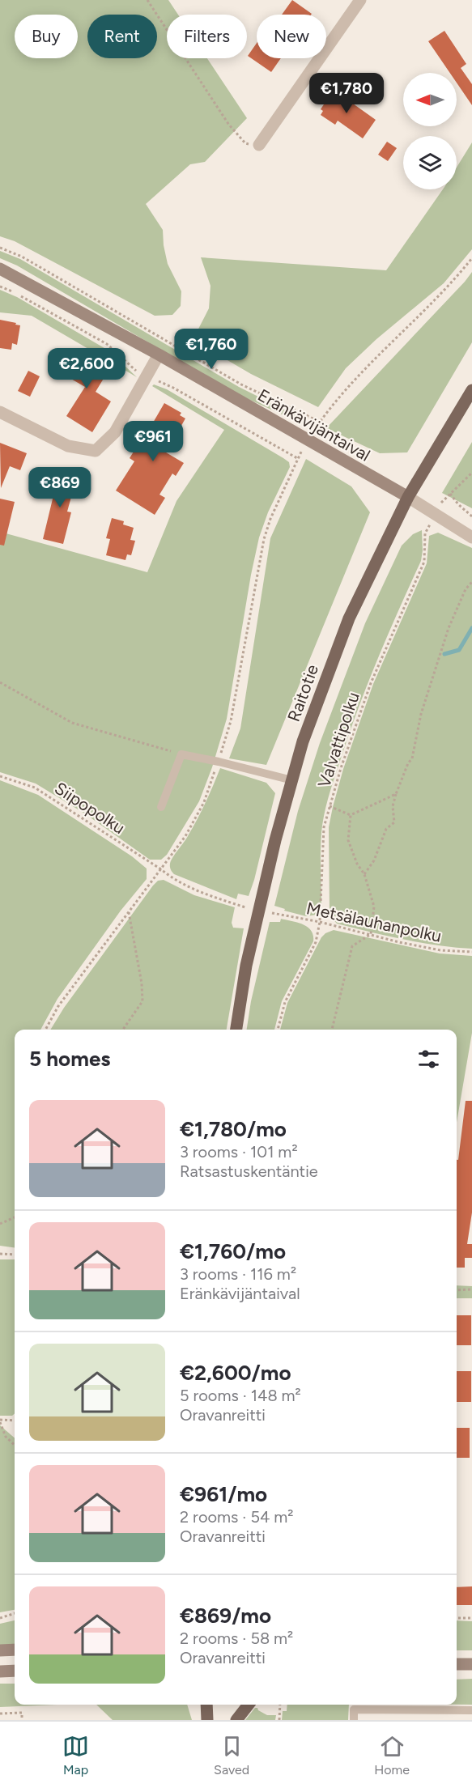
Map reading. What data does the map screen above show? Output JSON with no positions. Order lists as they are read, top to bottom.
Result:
{
  "streets": {
    "main road": ["Raitotie"],
    "street": ["Eränkävijäntaival"],
    "path": ["Valvattipolku", "Siipopolku", "Metsälauhanpolku"]
  },
  "crossings": [
    ["Eränkävijäntaival", "Raitotie"],
    ["Valvattipolku", "Metsälauhanpolku"]
  ],
  "north": "left",
  "page": {
    "chip": [
      "Buy",
      "Rent",
      "Filters",
      "New"
    ],
    "price": [
      "€1,780",
      "€1,760",
      "€2,600",
      "€961",
      "€869"
    ],
    "heading": "5 homes",
    "list": [
      {
        "name": "€1,780/mo",
        "note": "3 rooms · 101 m² · Ratsastuskentäntie"
      },
      {
        "name": "€1,760/mo",
        "note": "3 rooms · 116 m² · Eränkävijäntaival"
      },
      {
        "name": "€2,600/mo",
        "note": "5 rooms · 148 m² · Oravanreitti"
      },
      {
        "name": "€961/mo",
        "note": "2 rooms · 54 m² · Oravanreitti"
      },
      {
        "name": "€869/mo",
        "note": "2 rooms · 58 m² · Oravanreitti"
      }
    ],
    "tabs": ["Map", "Saved", "Home"]
  }
}
